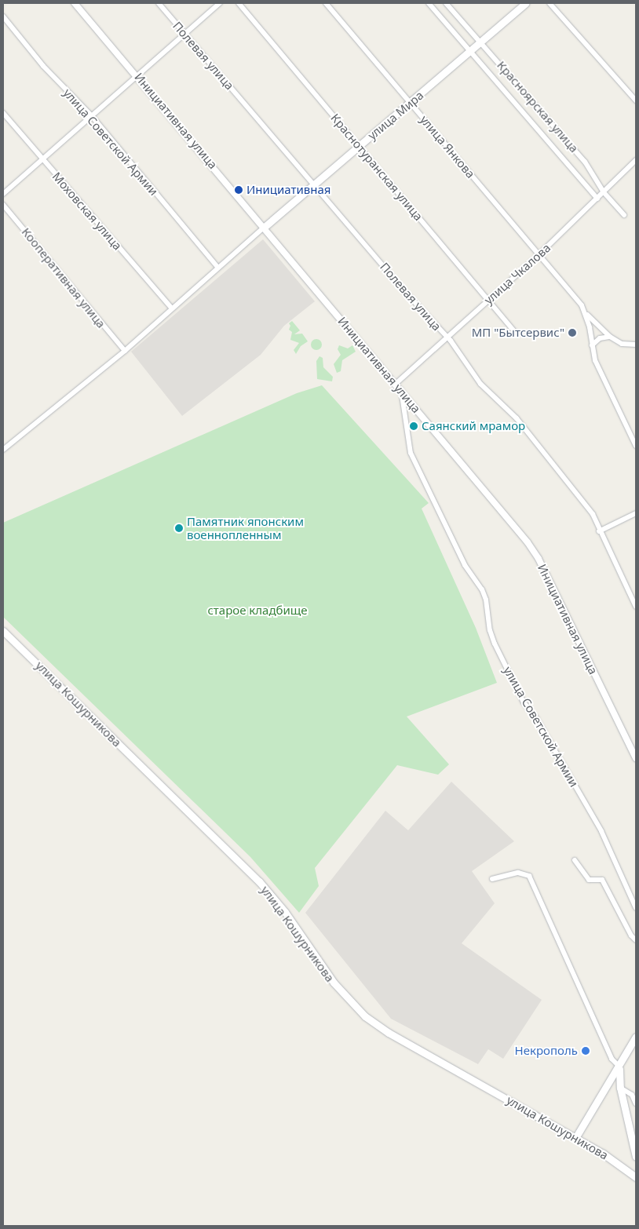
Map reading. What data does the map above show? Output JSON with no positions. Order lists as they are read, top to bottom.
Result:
{
  "streets": {
    "main road": ["улица Мира", "улица Кошурникова"],
    "street": [
      "Полевая улица",
      "Красноярская улица",
      "Инициативная улица",
      "улица Советской Армии",
      "улица Янкова",
      "Краснотуранская улица",
      "Моховская улица",
      "улица Чкалова",
      "Кооперативная улица"
    ]
  },
  "crossings": [
    ["Полевая улица", "улица Мира"],
    ["Полевая улица", "улица Чкалова"],
    ["Красноярская улица", "улица Мира"],
    ["Красноярская улица", "улица Чкалова"],
    ["улица Мира", "Инициативная улица"],
    ["улица Мира", "улица Янкова"],
    ["улица Мира", "Краснотуранская улица"],
    ["Инициативная улица", "улица Советской Армии"],
    ["Инициативная улица", "улица Чкалова"],
    ["улица Янкова", "улица Чкалова"],
    ["Краснотуранская улица", "улица Чкалова"]
  ],
  "parks": ["старое кладбище"],
  "places": [
    "Инициативная",
    "МП \"Бытсервис\"",
    "Саянский мрамор",
    "Памятник японским военнопленным",
    "Некрополь"
  ]
}
